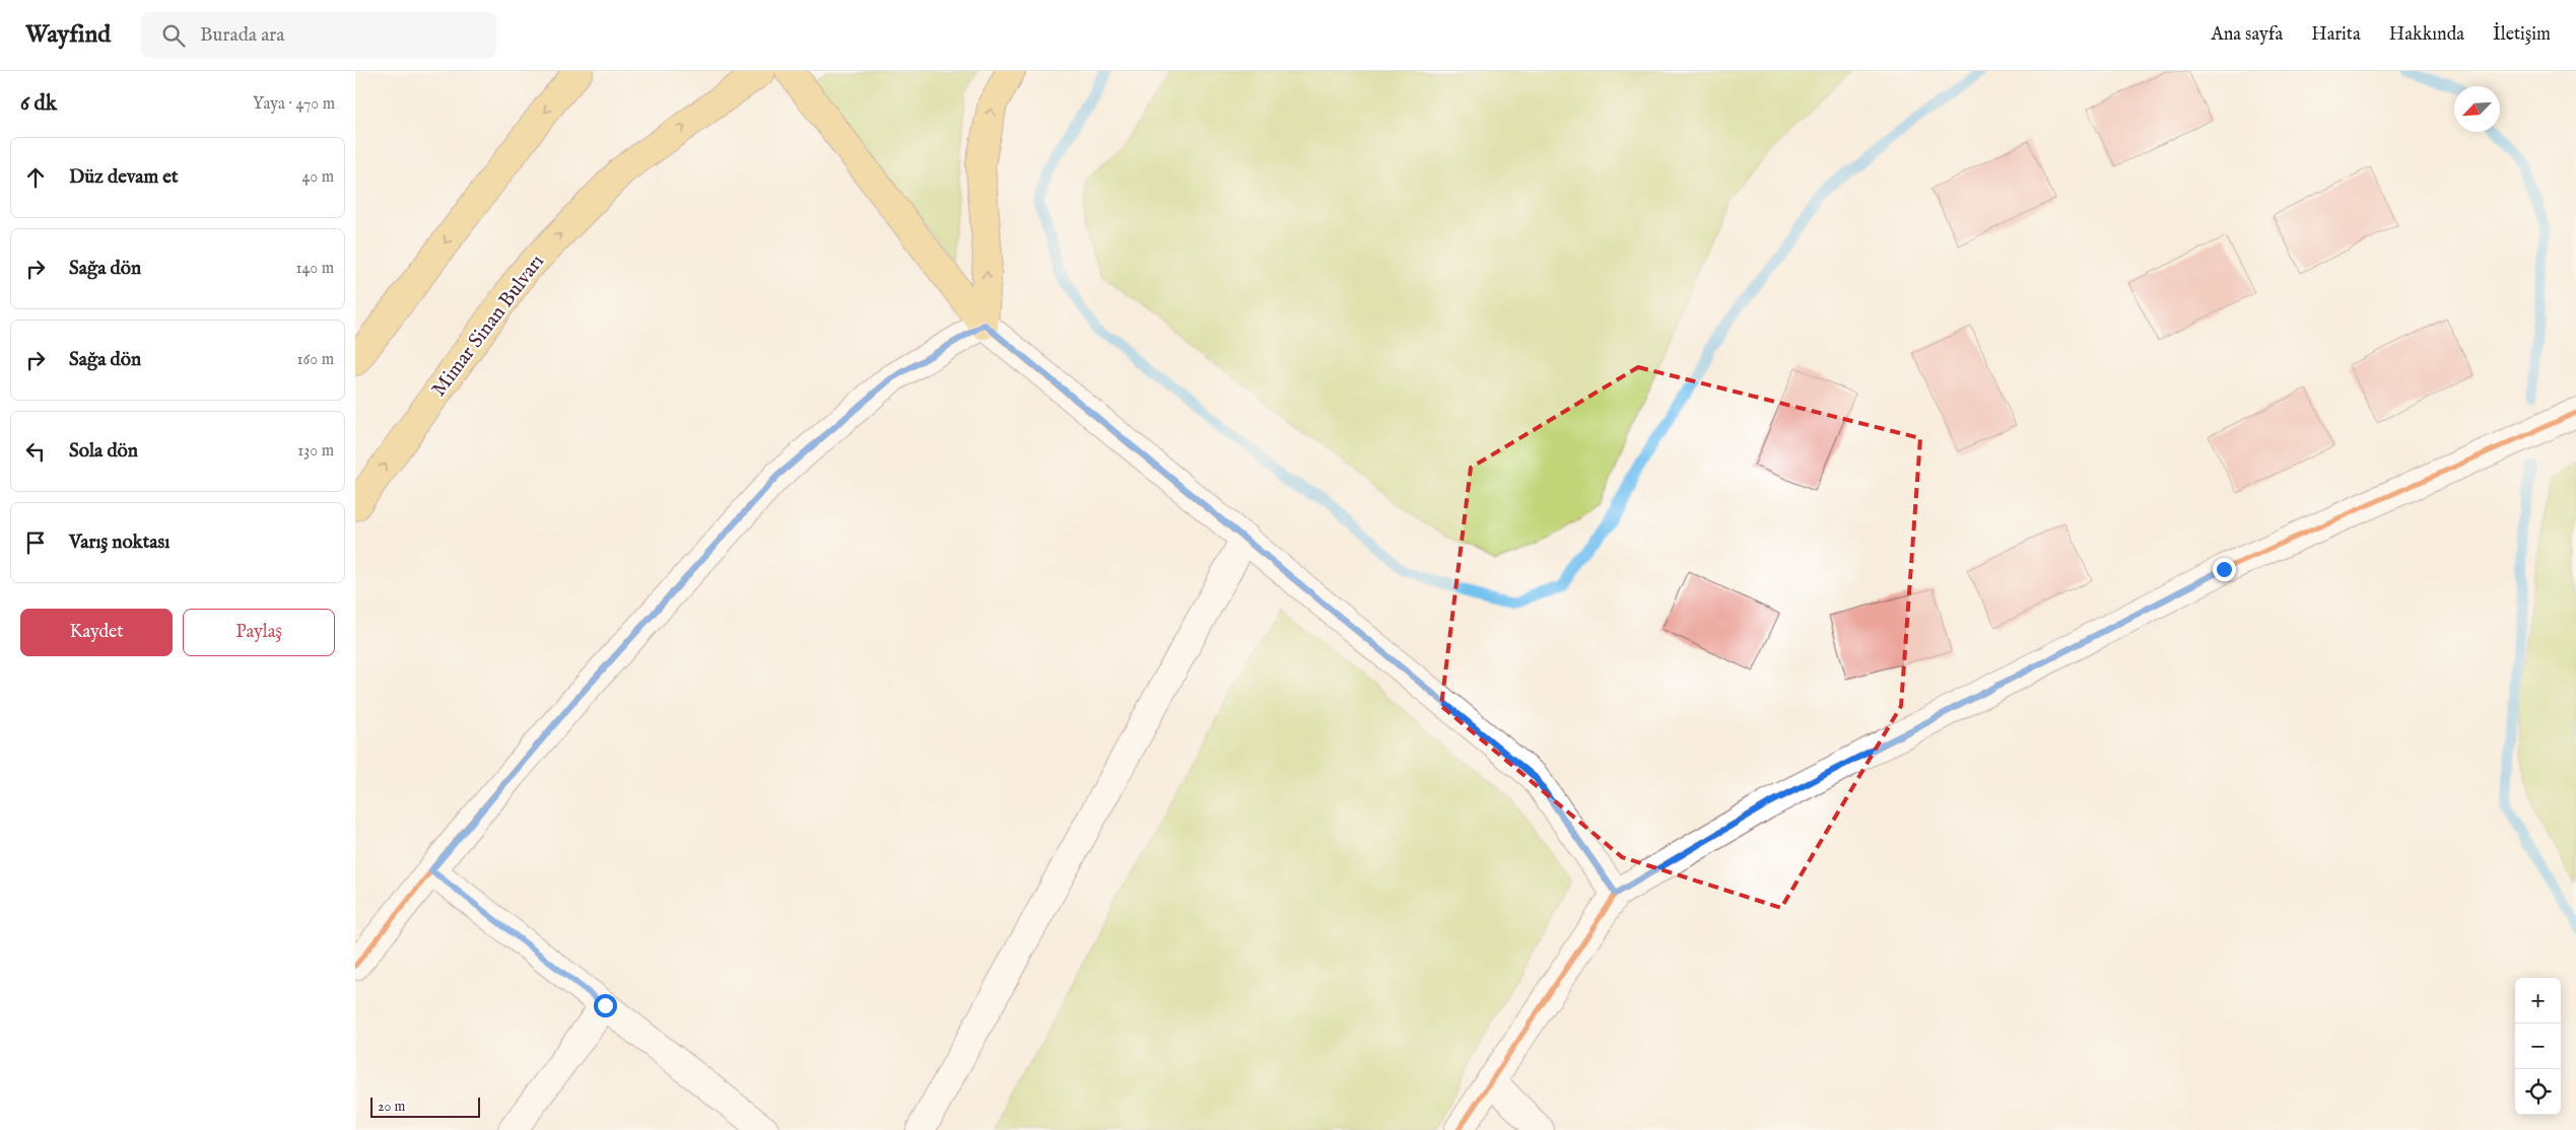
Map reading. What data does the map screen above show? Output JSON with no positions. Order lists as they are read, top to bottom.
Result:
{
  "streets": {
    "main road": ["Mimar Sinan Bulvarı"]
  },
  "scale_bar": "20 m",
  "north": "bottom left",
  "page": {
    "header": "Wayfind",
    "search": "Burada ara",
    "nav": [
      "Ana sayfa",
      "Harita",
      "Hakkında",
      "İletişim"
    ],
    "heading": ["6 dk", "Yaya · 470 m"],
    "list": [
      ["Düz devam et", "40 m"],
      ["Sağa dön", "140 m"],
      ["Sağa dön", "160 m"],
      ["Sola dön", "130 m"],
      "Varış noktası"
    ],
    "buttons": ["Kaydet", "Paylaş"],
    "map_buttons": ["+", "−"],
    "scale": "20 m"
  }
}
